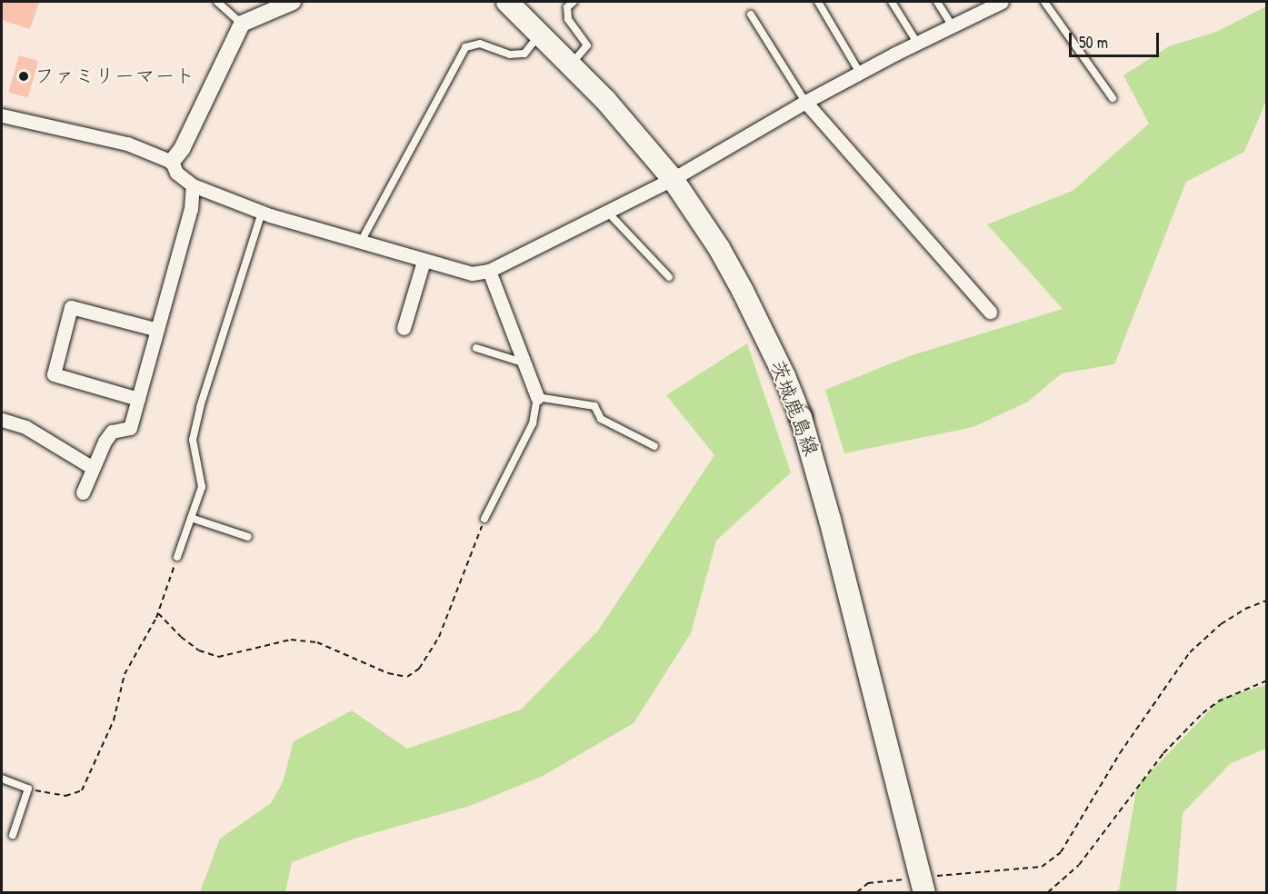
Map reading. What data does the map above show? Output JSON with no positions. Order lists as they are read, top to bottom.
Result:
{
  "streets": {
    "main road": ["茨城鹿島線"]
  },
  "places": ["ファミリーマート"],
  "scale_bar": "50 m"
}
